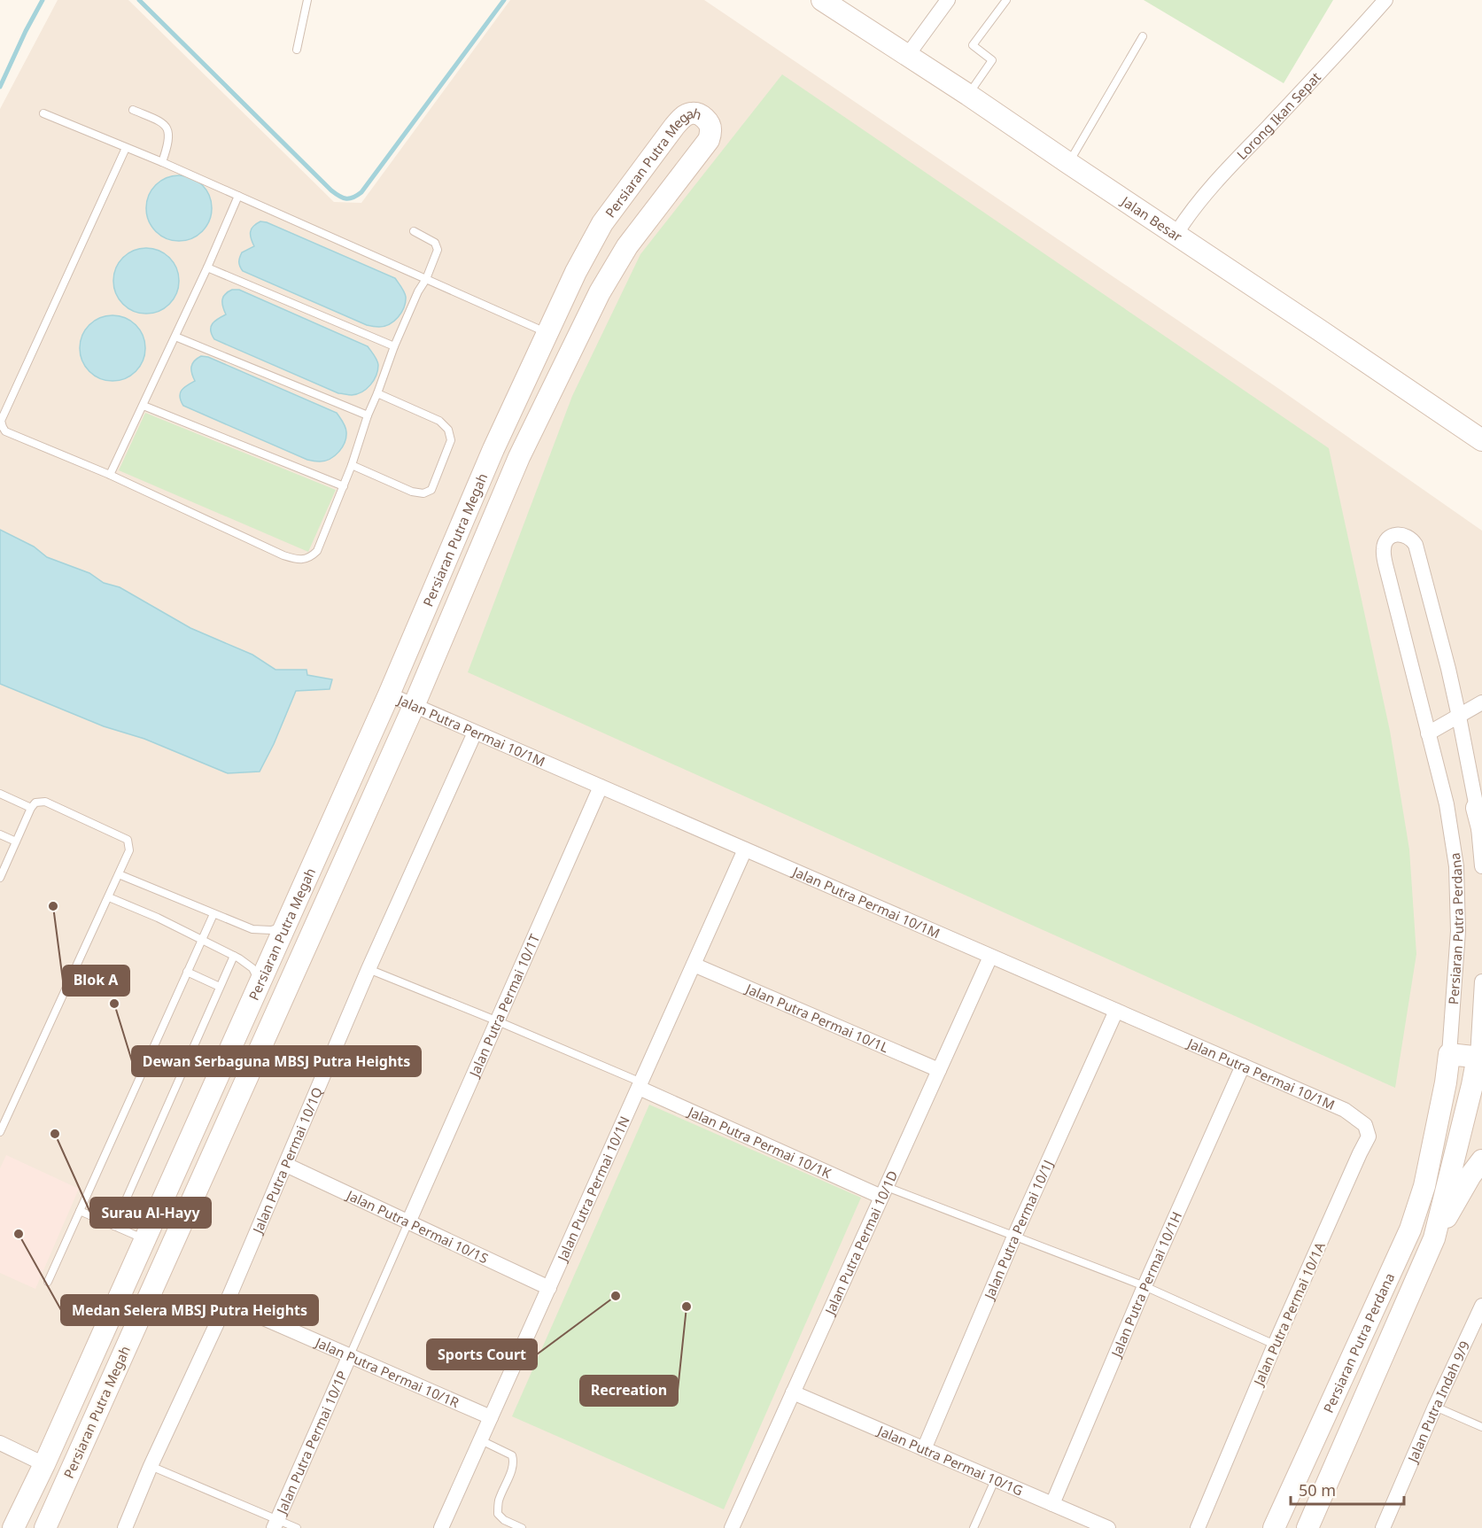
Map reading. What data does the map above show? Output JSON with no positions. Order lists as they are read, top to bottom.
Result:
{
  "streets": {
    "street": [
      "Lorong Ikan Sepat",
      "Persiaran Putra Megah",
      "Jalan Besar",
      "Jalan Putra Permai 10/1M",
      "Persiaran Putra Perdana",
      "Jalan Putra Permai 10/1T",
      "Jalan Putra Permai 10/1L",
      "Jalan Putra Permai 10/1K",
      "Jalan Putra Permai 10/1Q",
      "Jalan Putra Permai 10/1N",
      "Jalan Putra Permai 10/1S",
      "Jalan Putra Permai 10/1J",
      "Jalan Putra Permai 10/1D",
      "Jalan Putra Permai 10/1H",
      "Jalan Putra Permai 10/1A",
      "Jalan Putra Permai 10/1R",
      "Jalan Putra Indah 9/9",
      "Jalan Putra Permai 10/1P",
      "Jalan Putra Permai 10/1G"
    ]
  },
  "crossings": [
    ["Lorong Ikan Sepat", "Jalan Besar"],
    ["Persiaran Putra Megah", "Jalan Putra Permai 10/1M"],
    ["Jalan Putra Permai 10/1M", "Jalan Putra Permai 10/1T"],
    ["Jalan Putra Permai 10/1M", "Jalan Putra Permai 10/1Q"],
    ["Jalan Putra Permai 10/1M", "Jalan Putra Permai 10/1N"],
    ["Jalan Putra Permai 10/1M", "Jalan Putra Permai 10/1J"],
    ["Jalan Putra Permai 10/1M", "Jalan Putra Permai 10/1D"],
    ["Jalan Putra Permai 10/1M", "Jalan Putra Permai 10/1H"],
    ["Jalan Putra Permai 10/1M", "Jalan Putra Permai 10/1A"],
    ["Jalan Putra Permai 10/1T", "Jalan Putra Permai 10/1S"],
    ["Jalan Putra Permai 10/1L", "Jalan Putra Permai 10/1N"],
    ["Jalan Putra Permai 10/1L", "Jalan Putra Permai 10/1D"],
    ["Jalan Putra Permai 10/1K", "Jalan Putra Permai 10/1N"],
    ["Jalan Putra Permai 10/1K", "Jalan Putra Permai 10/1D"],
    ["Jalan Putra Permai 10/1Q", "Jalan Putra Permai 10/1S"],
    ["Jalan Putra Permai 10/1Q", "Jalan Putra Permai 10/1R"],
    ["Jalan Putra Permai 10/1N", "Jalan Putra Permai 10/1S"],
    ["Jalan Putra Permai 10/1N", "Jalan Putra Permai 10/1R"],
    ["Jalan Putra Permai 10/1J", "Jalan Putra Permai 10/1G"],
    ["Jalan Putra Permai 10/1D", "Jalan Putra Permai 10/1G"],
    ["Jalan Putra Permai 10/1H", "Jalan Putra Permai 10/1G"],
    ["Jalan Putra Permai 10/1R", "Jalan Putra Permai 10/1P"]
  ],
  "places": [
    "Blok A",
    "Dewan Serbaguna MBSJ Putra Heights",
    "Surau Al-Hayy",
    "Medan Selera MBSJ Putra Heights",
    "Sports Court",
    "Recreation"
  ],
  "scale_bar": "50 m"
}
